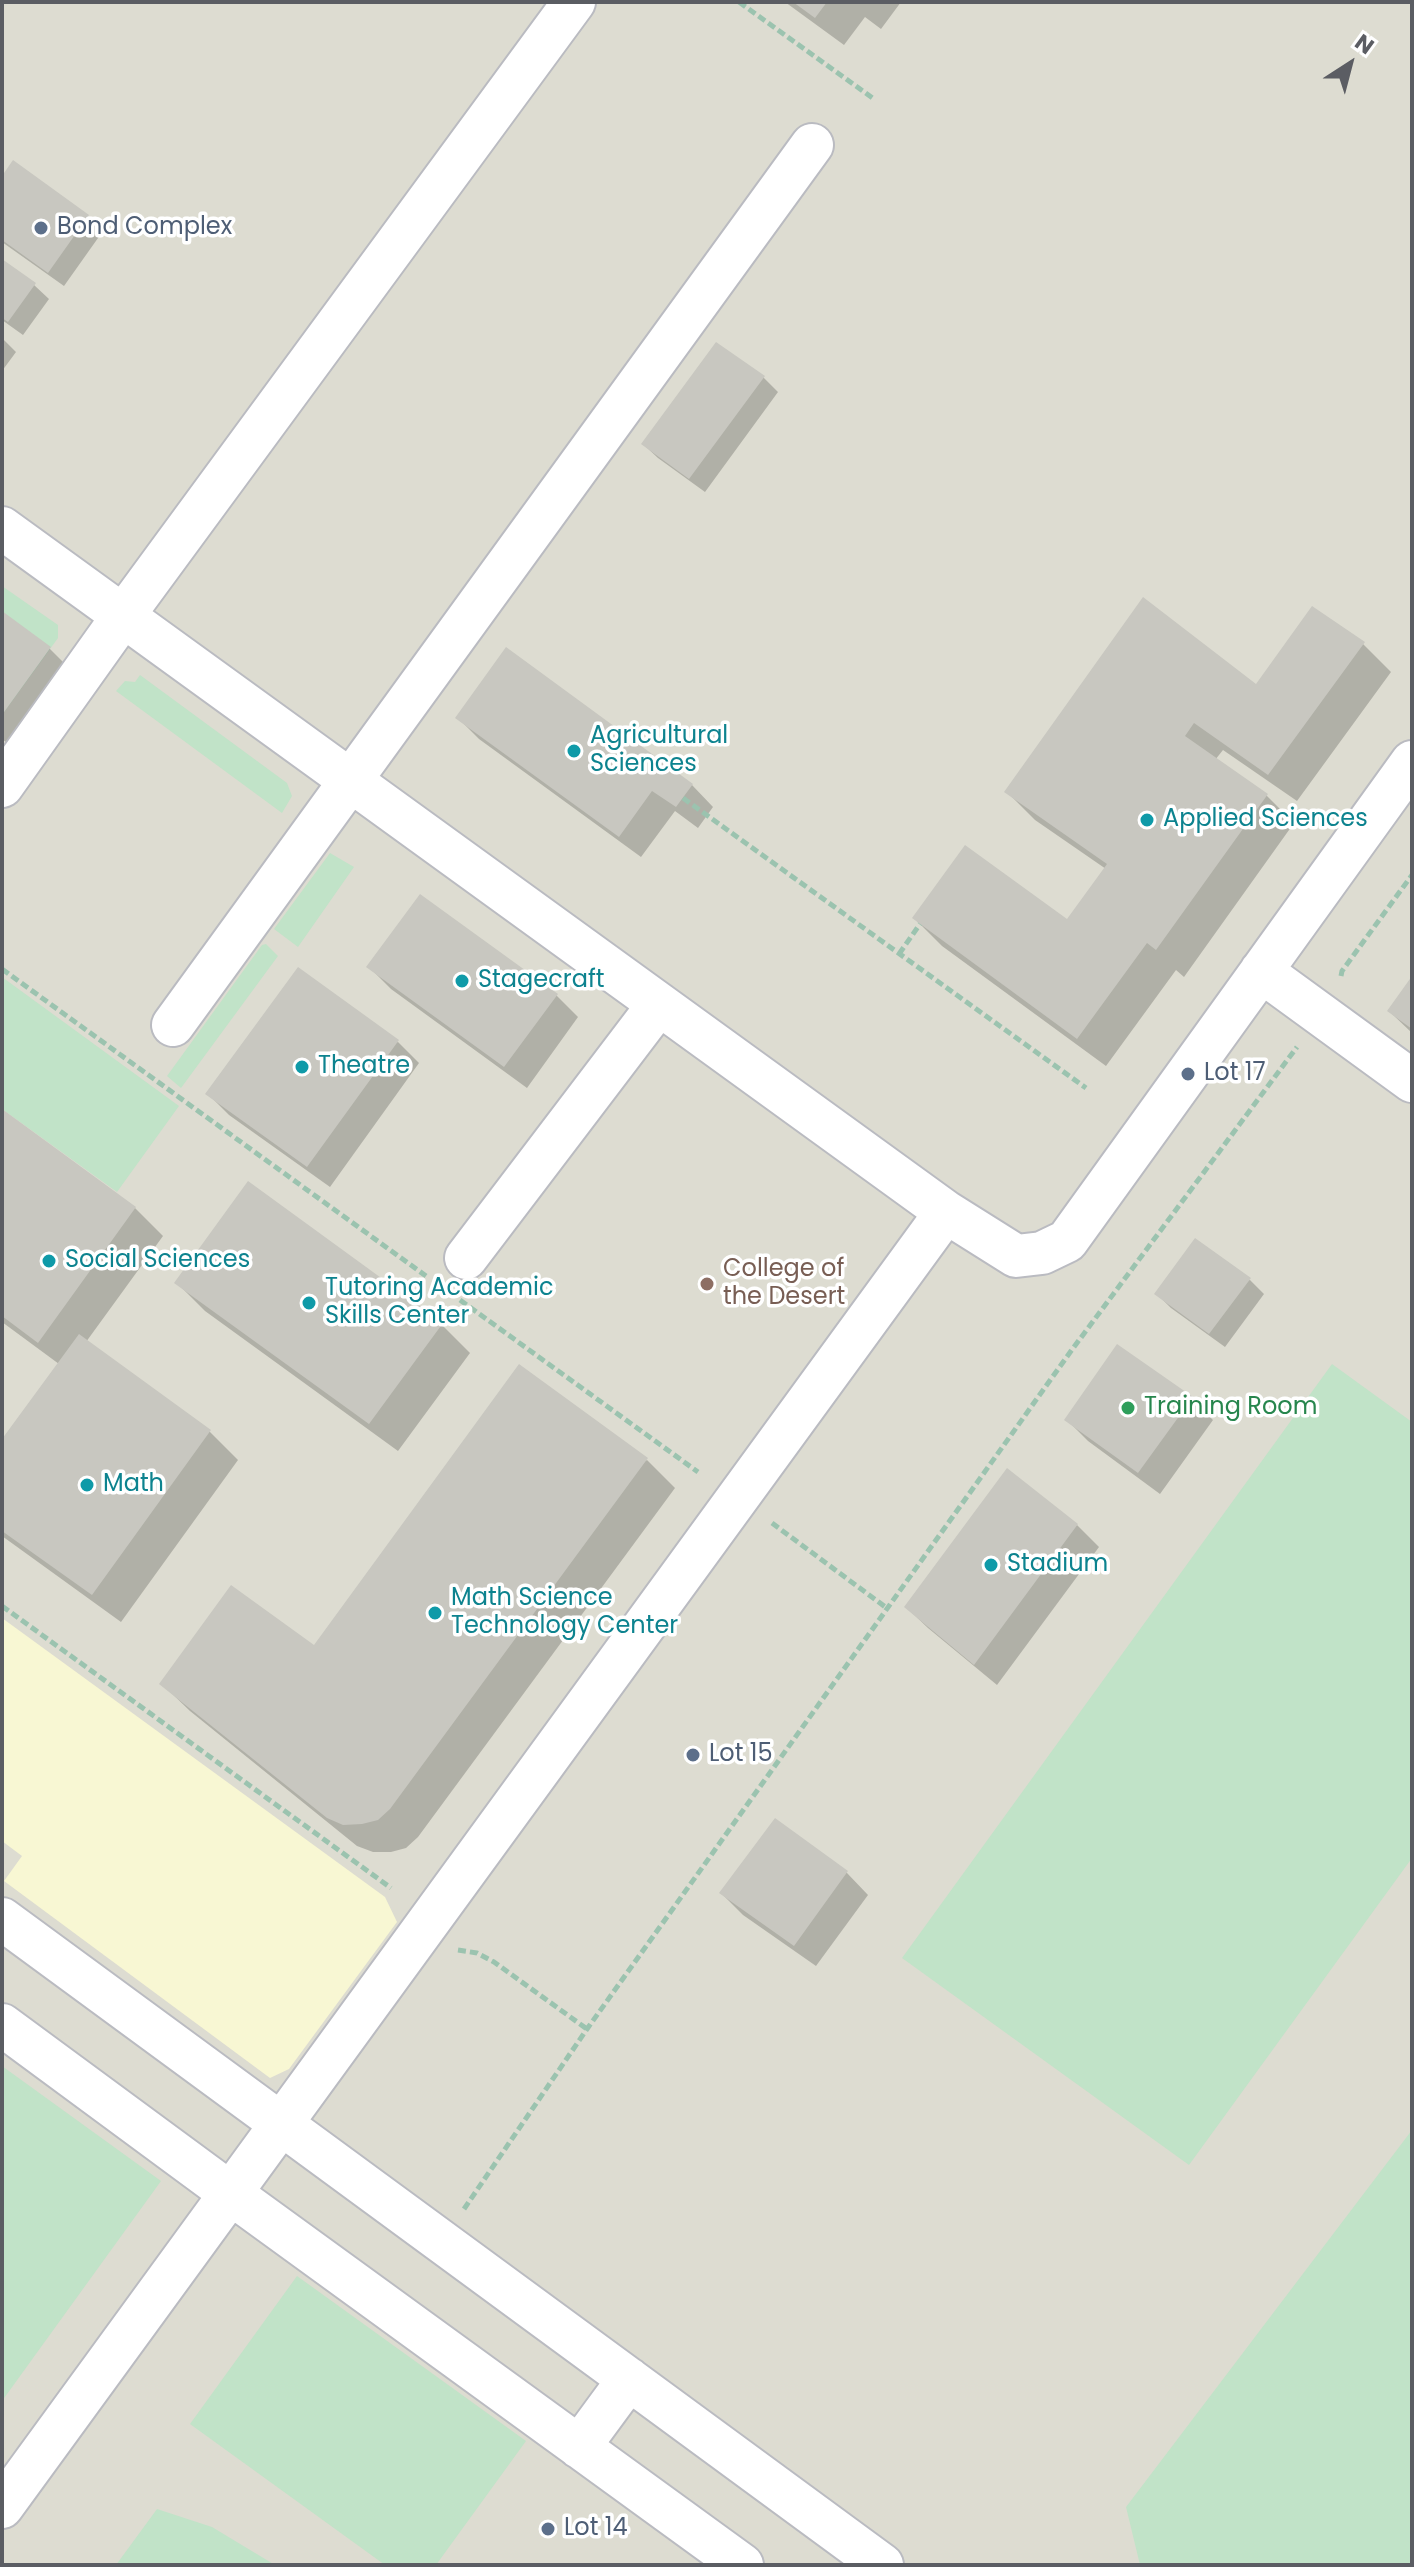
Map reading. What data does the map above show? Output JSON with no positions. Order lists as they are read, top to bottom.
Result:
{
  "places": [
    "Bond Complex",
    "Agricultural Sciences",
    "Applied Sciences",
    "Stagecraft",
    "Theatre",
    "Lot 17",
    "Social Sciences",
    "College of the Desert",
    "Tutoring Academic Skills Center",
    "Training Room",
    "Math",
    "Stadium",
    "Math Science Technology Center",
    "Lot 15",
    "Lot 14"
  ],
  "north": "top right"
}
